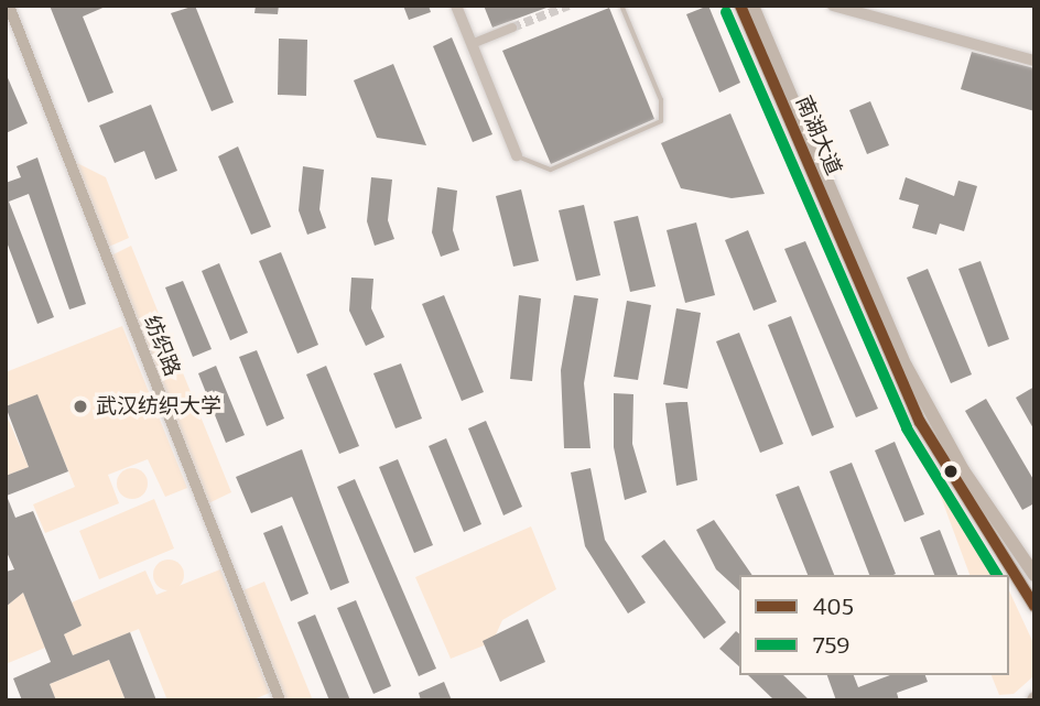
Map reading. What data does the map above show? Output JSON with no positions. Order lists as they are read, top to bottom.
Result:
{
  "streets": {
    "main road": ["南湖大道", "纺织路"]
  },
  "places": ["武汉纺织大学"],
  "lines": ["transit line 405", "transit line 759"],
  "legend": ["405", "759"]
}
